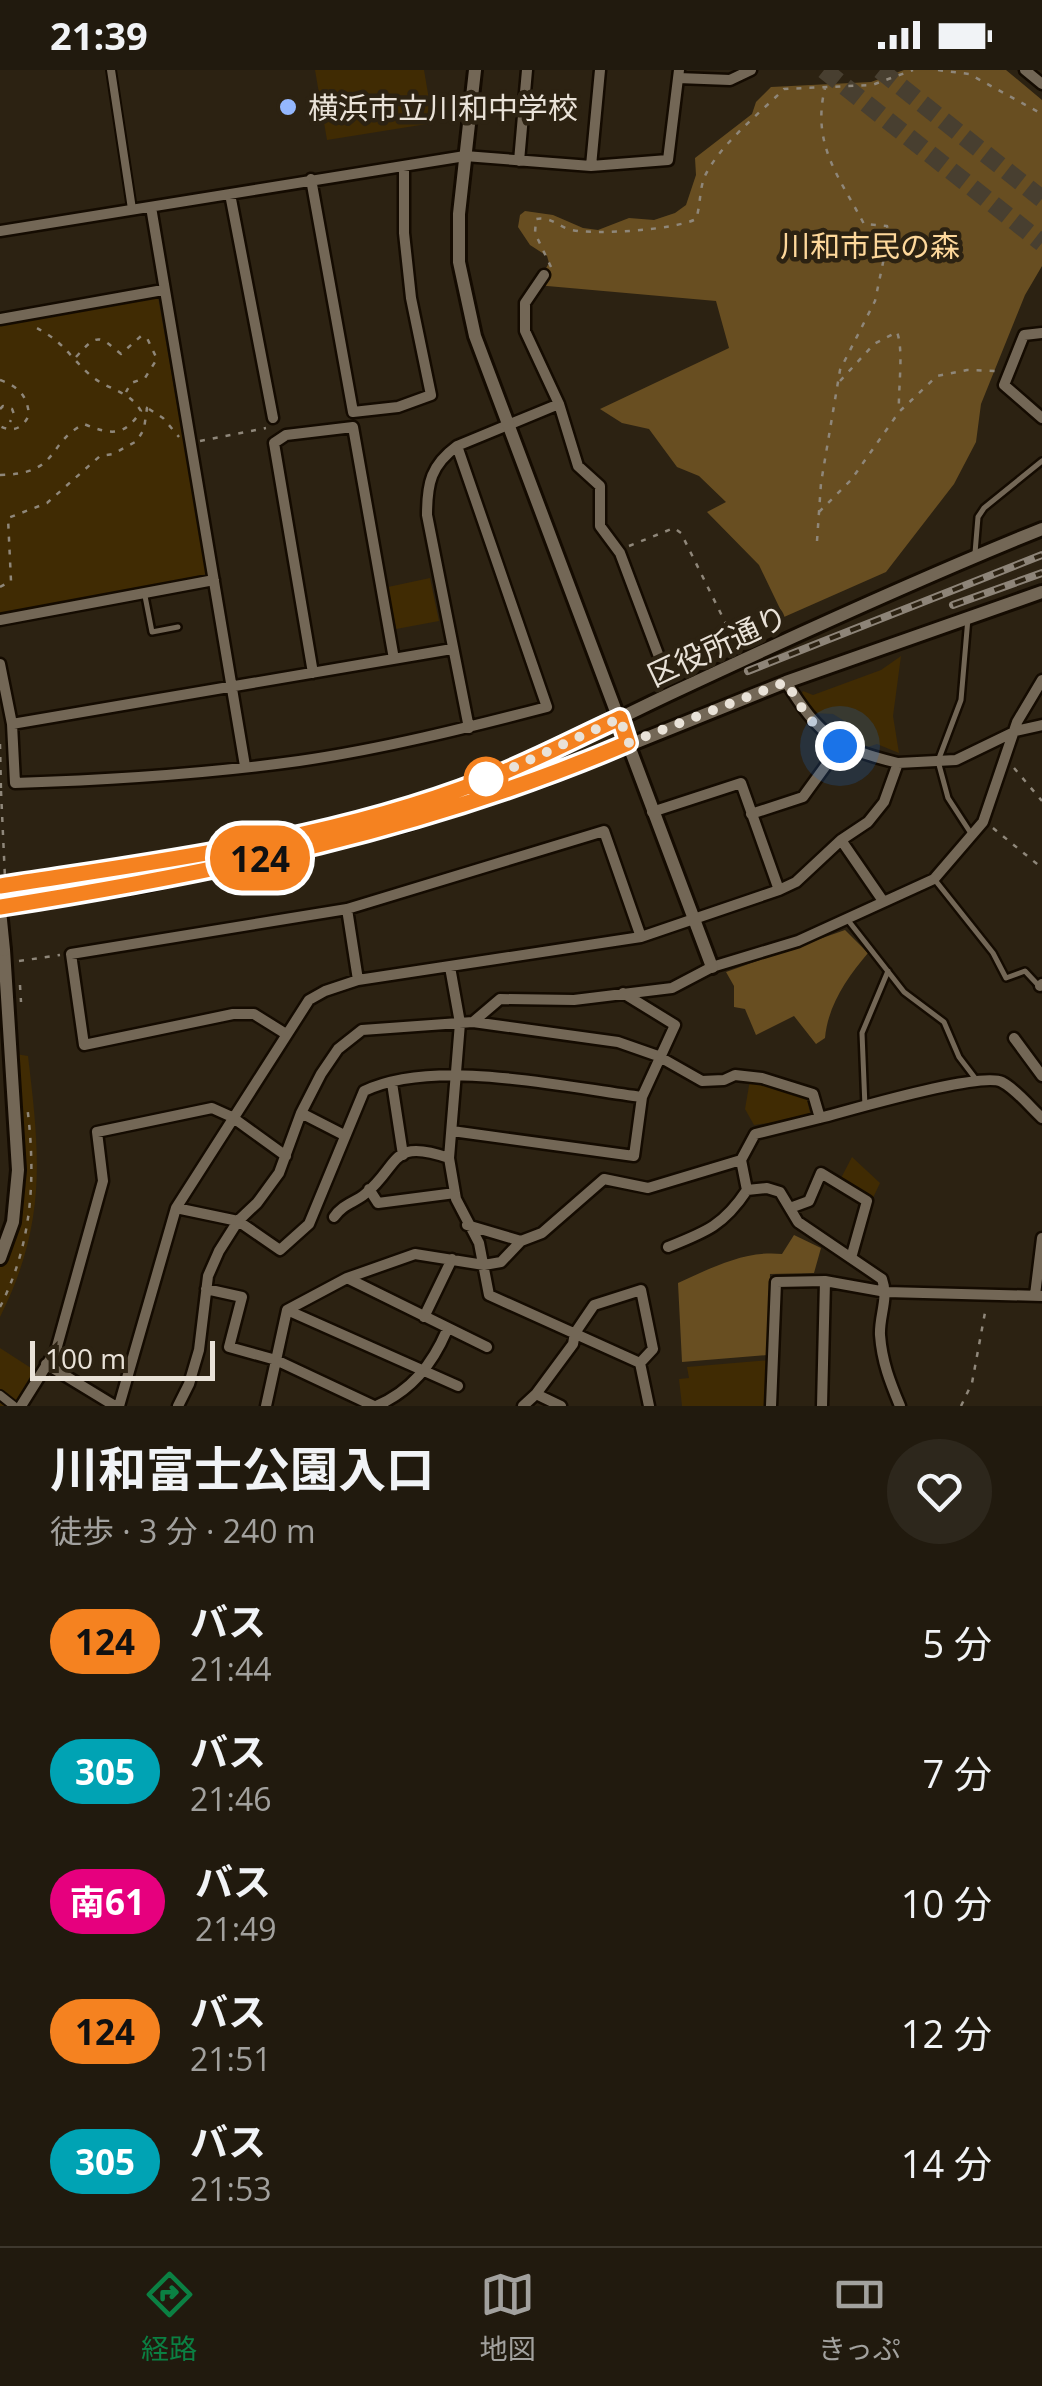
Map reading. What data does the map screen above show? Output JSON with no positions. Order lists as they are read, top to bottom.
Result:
{
  "streets": {
    "street": ["区役所通り"]
  },
  "parks": ["川和市民の森"],
  "places": ["横浜市立川和中学校"],
  "lines": ["bus line 124"],
  "scale_bar": "100 m",
  "page": {
    "status": "21:39",
    "on_map": "124",
    "scale": "100 m",
    "heading": ["川和富士公園入口", "徒歩 · 3 分 · 240 m"],
    "list": [
      {
        "mark": "124",
        "name": "バス",
        "note": "21:44",
        "value": "5 分"
      },
      {
        "mark": "305",
        "name": "バス",
        "note": "21:46",
        "value": "7 分"
      },
      {
        "mark": "南61",
        "name": "バス",
        "note": "21:49",
        "value": "10 分"
      },
      {
        "mark": "124",
        "name": "バス",
        "note": "21:51",
        "value": "12 分"
      },
      {
        "mark": "305",
        "name": "バス",
        "note": "21:53",
        "value": "14 分"
      }
    ],
    "tabs": ["経路", "地図", "きっぷ"]
  }
}
